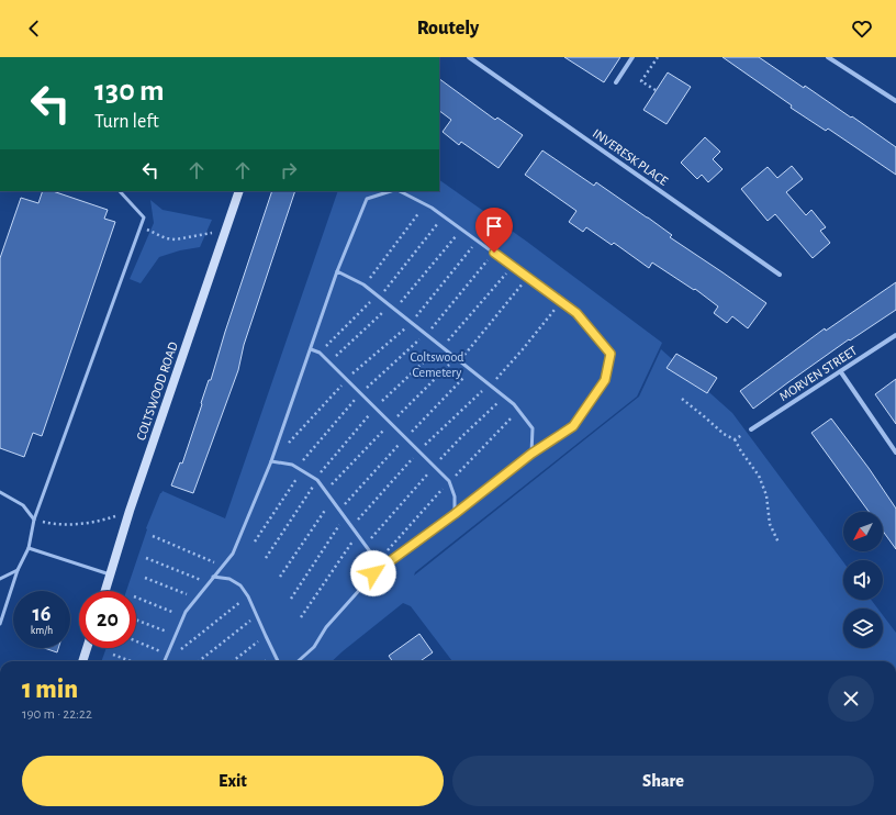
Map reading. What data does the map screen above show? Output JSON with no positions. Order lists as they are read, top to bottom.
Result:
{
  "streets": {
    "main road": ["COLTSWOOD ROAD"],
    "street": ["INVERESK PLACE", "MORVEN STREET"]
  },
  "parks": ["Coltswood Cemetery"],
  "north": "bottom left",
  "page": {
    "header": "Routely",
    "turn": ["130 m", "Turn left"],
    "speed": "16 km/h",
    "limit": "20",
    "heading": ["1 min", "190 m · 22:22"],
    "buttons": ["Exit", "Share"]
  }
}
